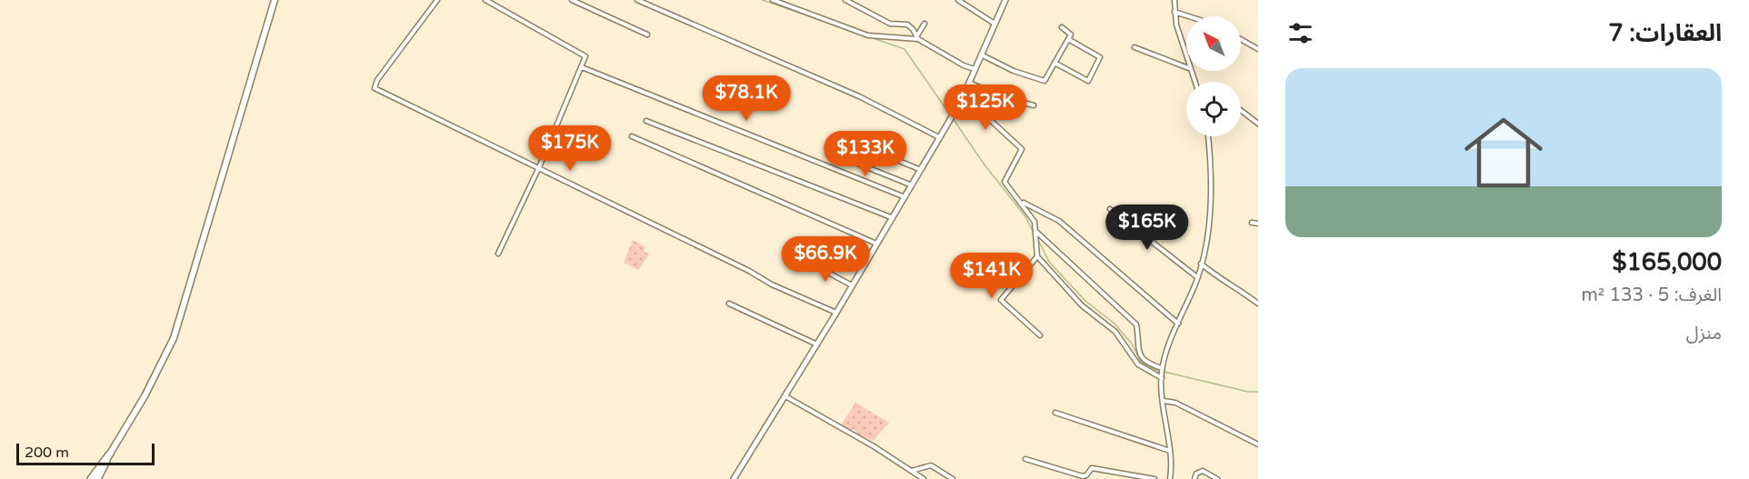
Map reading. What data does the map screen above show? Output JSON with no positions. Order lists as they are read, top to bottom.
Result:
{
  "scale_bar": "200 m",
  "north": "top left",
  "page": {
    "heading": "العقارات: 7",
    "list": [
      {
        "name": "$165,000",
        "note": "الغرف: 5 · 133 m² · منزل"
      }
    ],
    "price": [
      "$78.1K",
      "$125K",
      "$175K",
      "$133K",
      "$165K",
      "$66.9K",
      "$141K"
    ],
    "scale": "200 m"
  }
}
